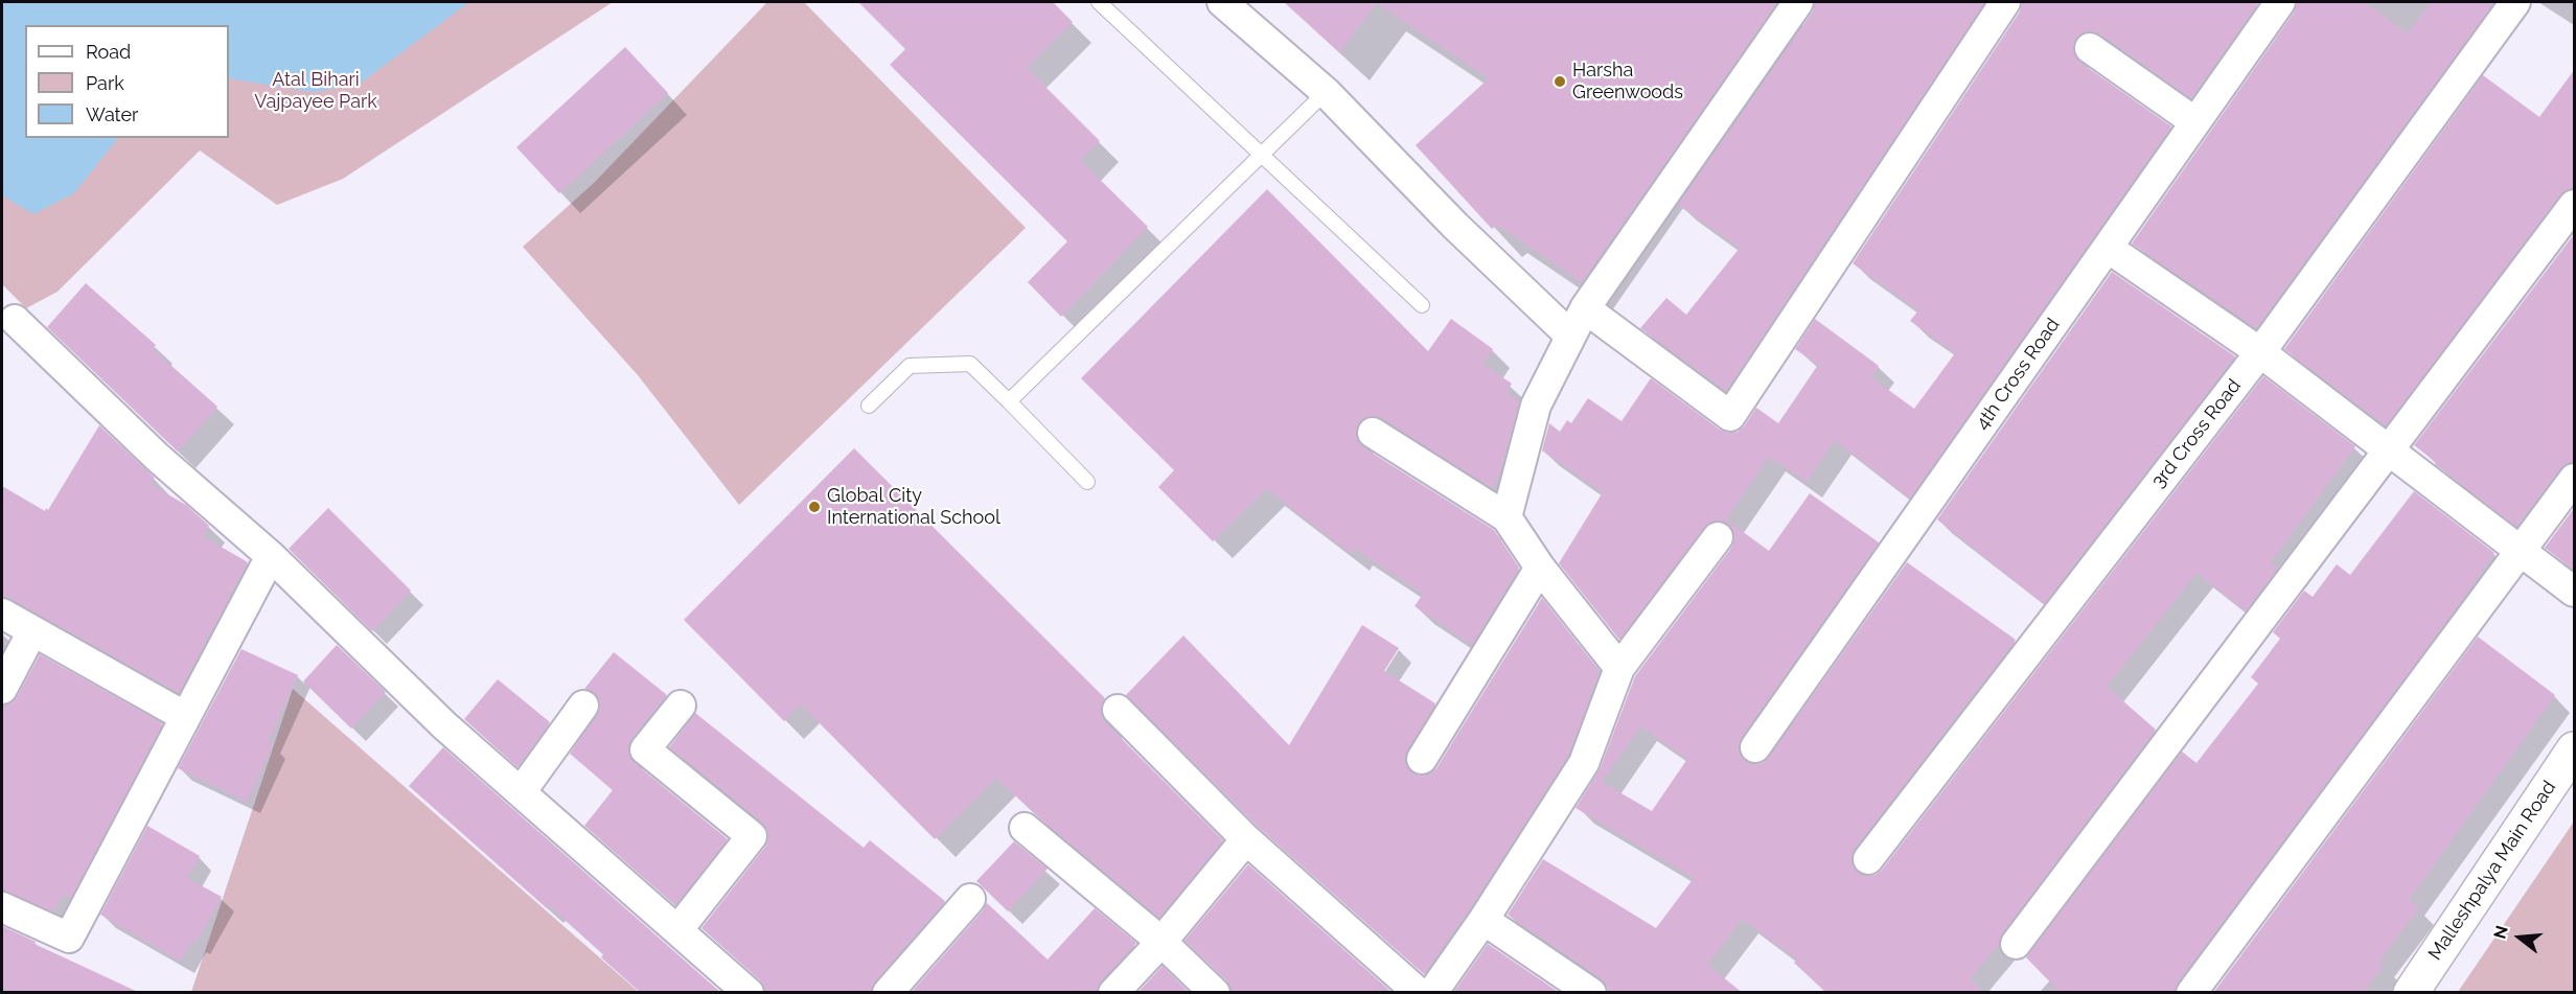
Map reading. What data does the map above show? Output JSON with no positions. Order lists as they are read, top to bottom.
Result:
{
  "streets": {
    "main road": ["Malleshpalya Main Road"],
    "street": ["4th Cross Road", "3rd Cross Road"]
  },
  "parks": ["Atal Bihari Vajpayee Park"],
  "places": ["Harsha Greenwoods", "Global City International School"],
  "legend": ["Road", "Park", "Water"],
  "north": "left"
}
